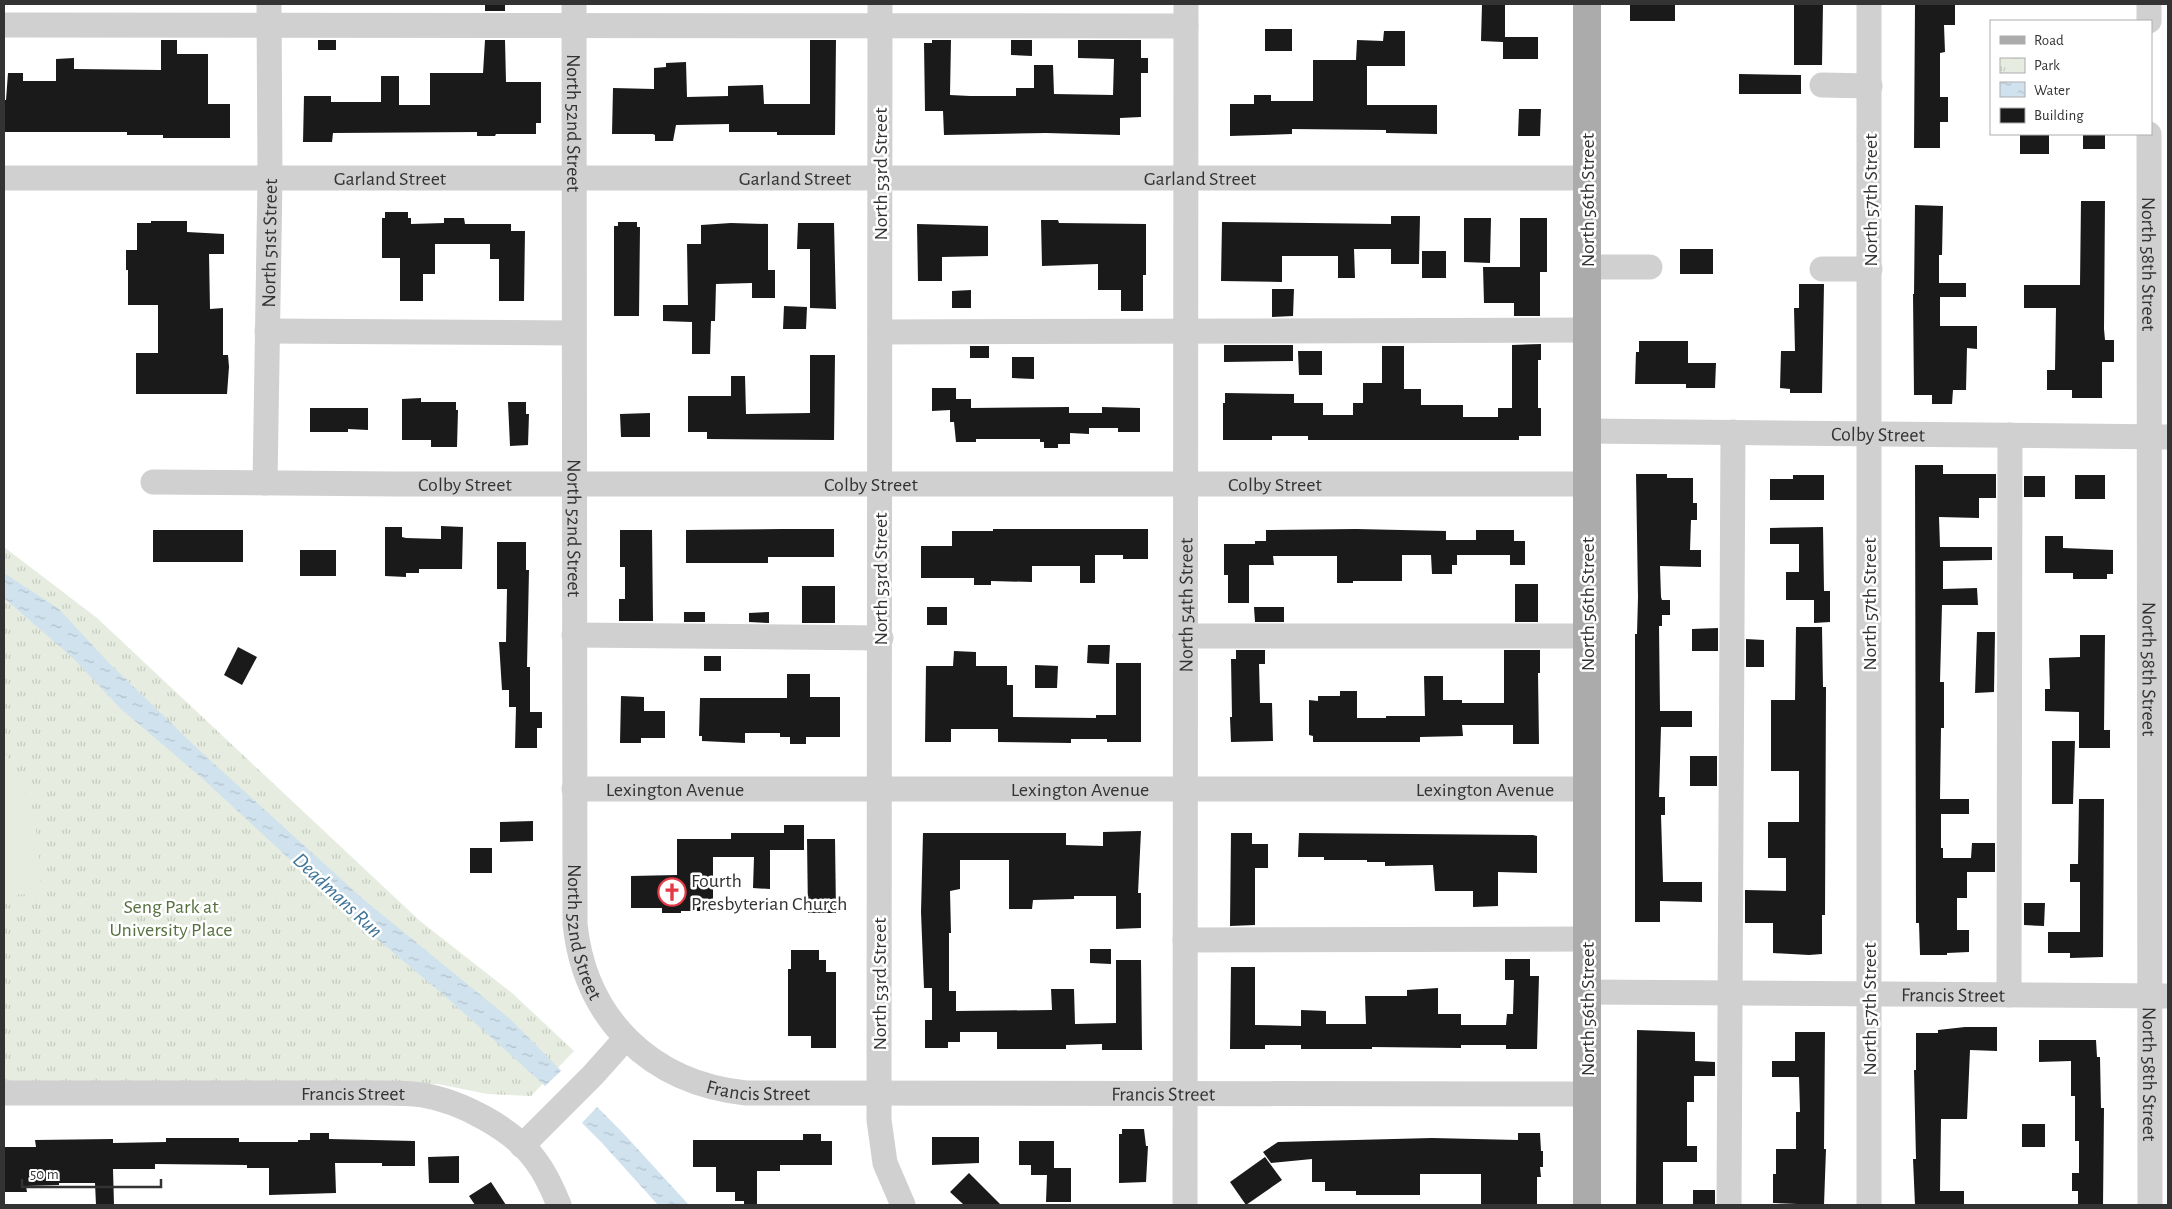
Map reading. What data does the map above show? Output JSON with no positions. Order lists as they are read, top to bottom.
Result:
{
  "streets": {
    "main road": ["North 56th Street"],
    "street": [
      "North 52nd Street",
      "North 53rd Street",
      "Garland Street",
      "North 57th Street",
      "North 51st Street",
      "North 58th Street",
      "Colby Street",
      "North 54th Street",
      "Lexington Avenue",
      "Francis Street"
    ]
  },
  "crossings": [
    ["North 52nd Street", "Garland Street"],
    ["North 52nd Street", "Colby Street"],
    ["North 52nd Street", "Lexington Avenue"],
    ["North 52nd Street", "Francis Street"],
    ["North 53rd Street", "Garland Street"],
    ["North 53rd Street", "Colby Street"],
    ["North 53rd Street", "Lexington Avenue"],
    ["North 53rd Street", "Francis Street"],
    ["Garland Street", "North 56th Street"],
    ["Garland Street", "North 51st Street"],
    ["Garland Street", "North 54th Street"],
    ["North 56th Street", "Colby Street"],
    ["North 56th Street", "Lexington Avenue"],
    ["North 56th Street", "Francis Street"],
    ["North 57th Street", "Colby Street"],
    ["North 57th Street", "Francis Street"],
    ["North 51st Street", "Colby Street"],
    ["North 58th Street", "Colby Street"],
    ["North 58th Street", "Francis Street"],
    ["Colby Street", "North 54th Street"],
    ["North 54th Street", "Lexington Avenue"],
    ["North 54th Street", "Francis Street"]
  ],
  "water": ["Deadmans Run"],
  "parks": ["Seng Park at University Place"],
  "places": {
    "church": ["Fourth Presbyterian Church"]
  },
  "legend": [
    "Road",
    "Park",
    "Water",
    "Building"
  ],
  "scale_bar": "50 m"
}
